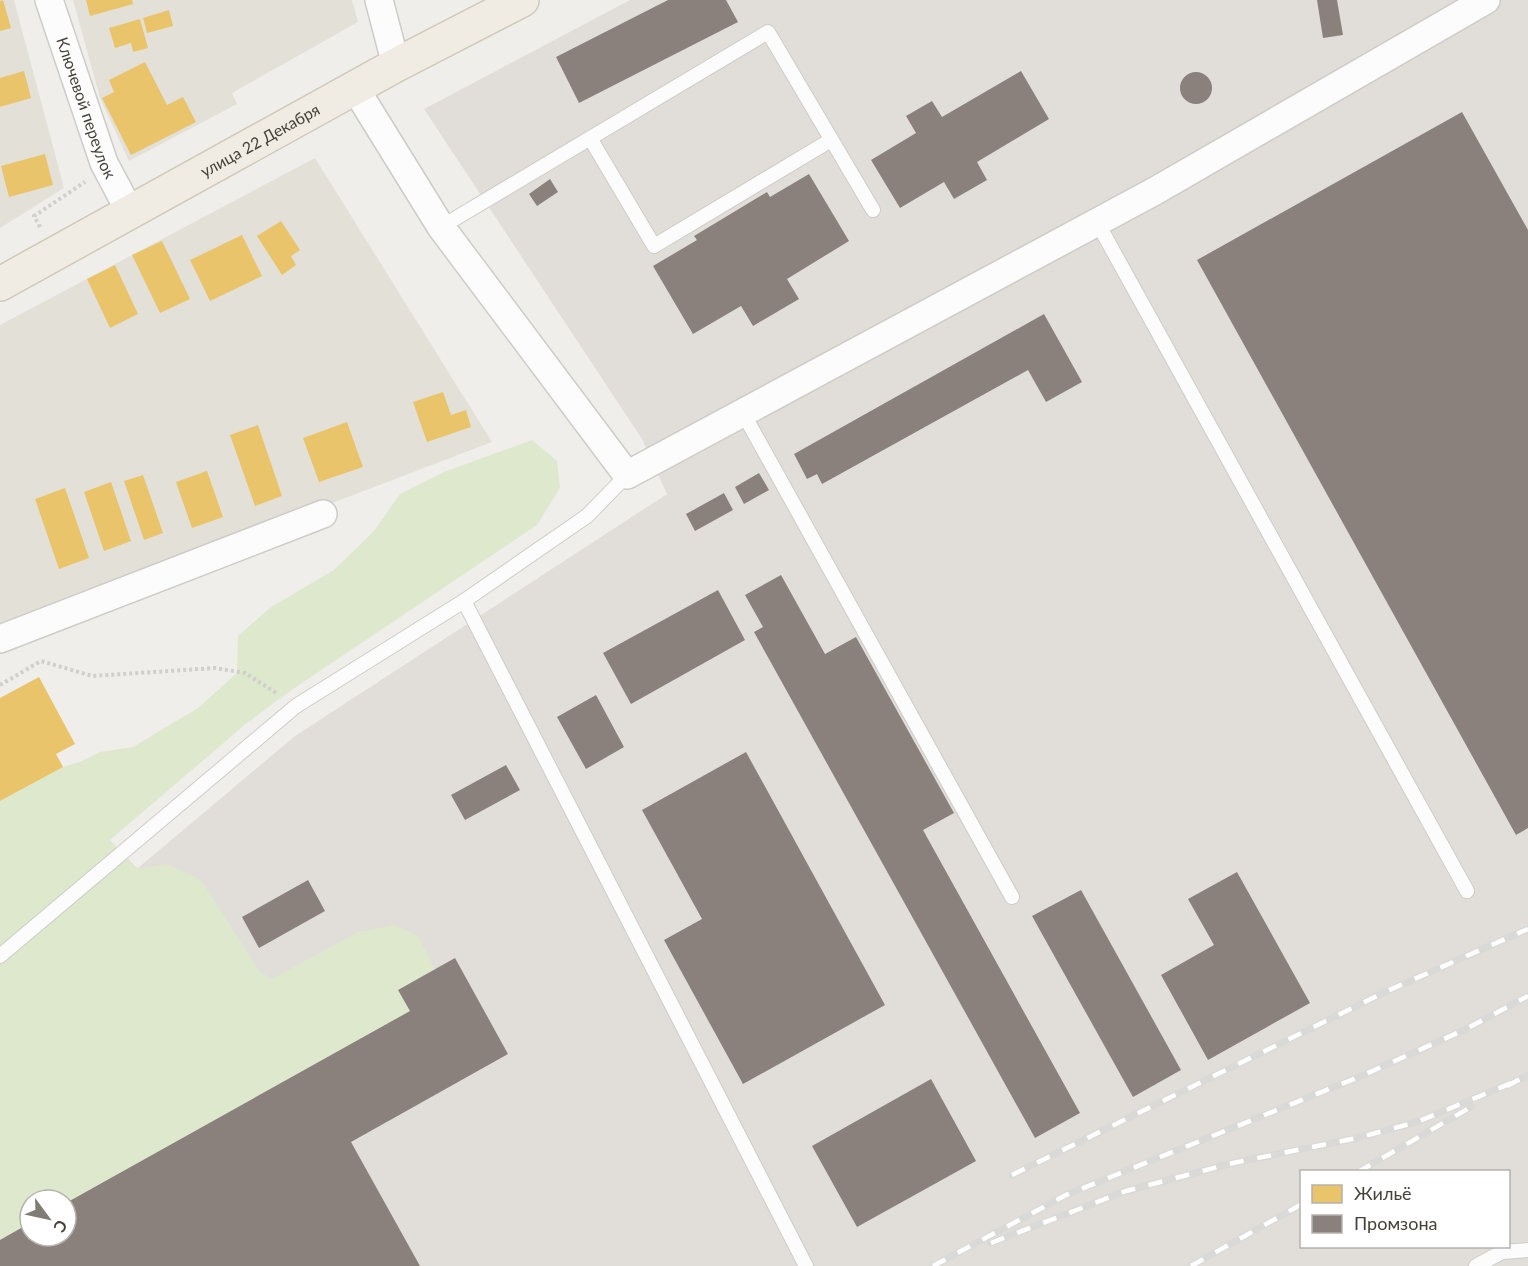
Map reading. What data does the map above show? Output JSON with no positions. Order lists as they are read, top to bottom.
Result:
{
  "streets": {
    "main road": ["улица 22 Декабря"],
    "street": ["Ключевой переулок"]
  },
  "crossings": [
    ["Ключевой переулок", "улица 22 Декабря"]
  ],
  "legend": ["Жильё", "Промзона"],
  "north": "bottom right"
}
